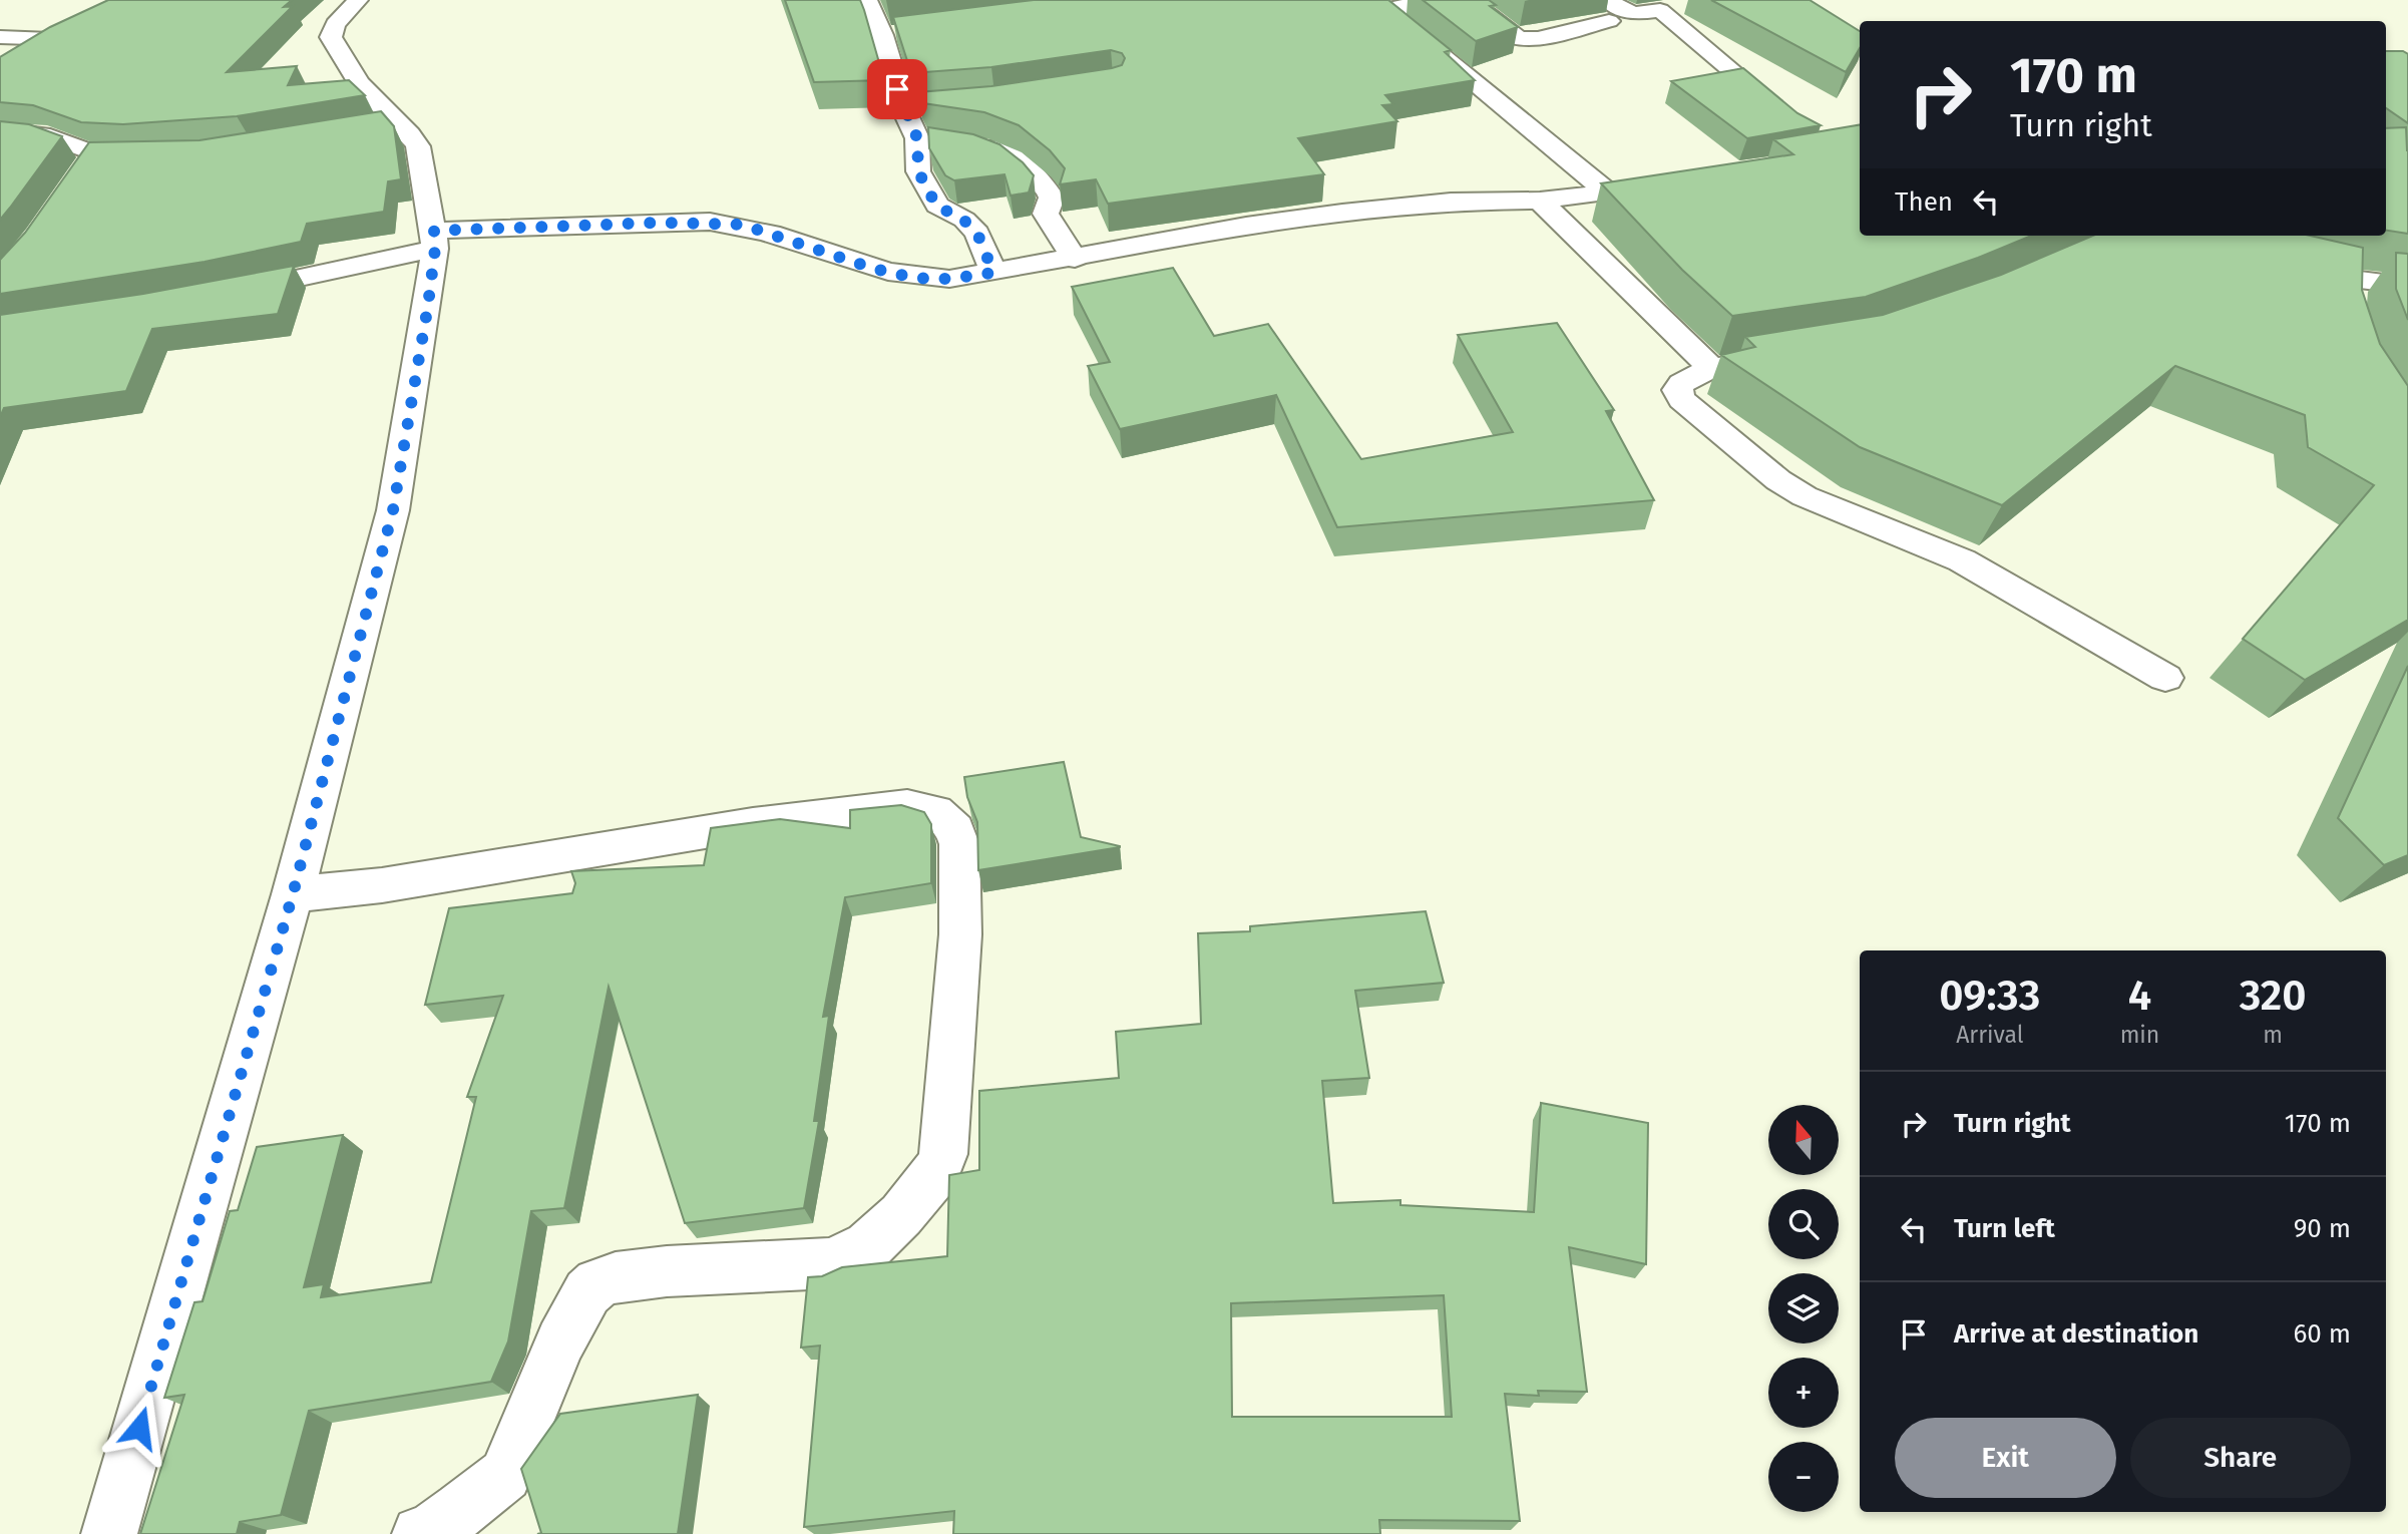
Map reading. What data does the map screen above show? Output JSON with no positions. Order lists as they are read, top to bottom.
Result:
{
  "north": "top",
  "page": {
    "turn": ["170 m", "Turn right"],
    "then": "Then",
    "eta": [
      "09:33",
      "Arrival",
      "4",
      "min",
      "320",
      "m"
    ],
    "list": [
      {
        "name": "Turn right",
        "value": "170 m"
      },
      {
        "name": "Turn left",
        "value": "90 m"
      },
      {
        "name": "Arrive at destination",
        "value": "60 m"
      }
    ],
    "map_buttons": ["+", "−"],
    "buttons": ["Exit", "Share"]
  }
}
